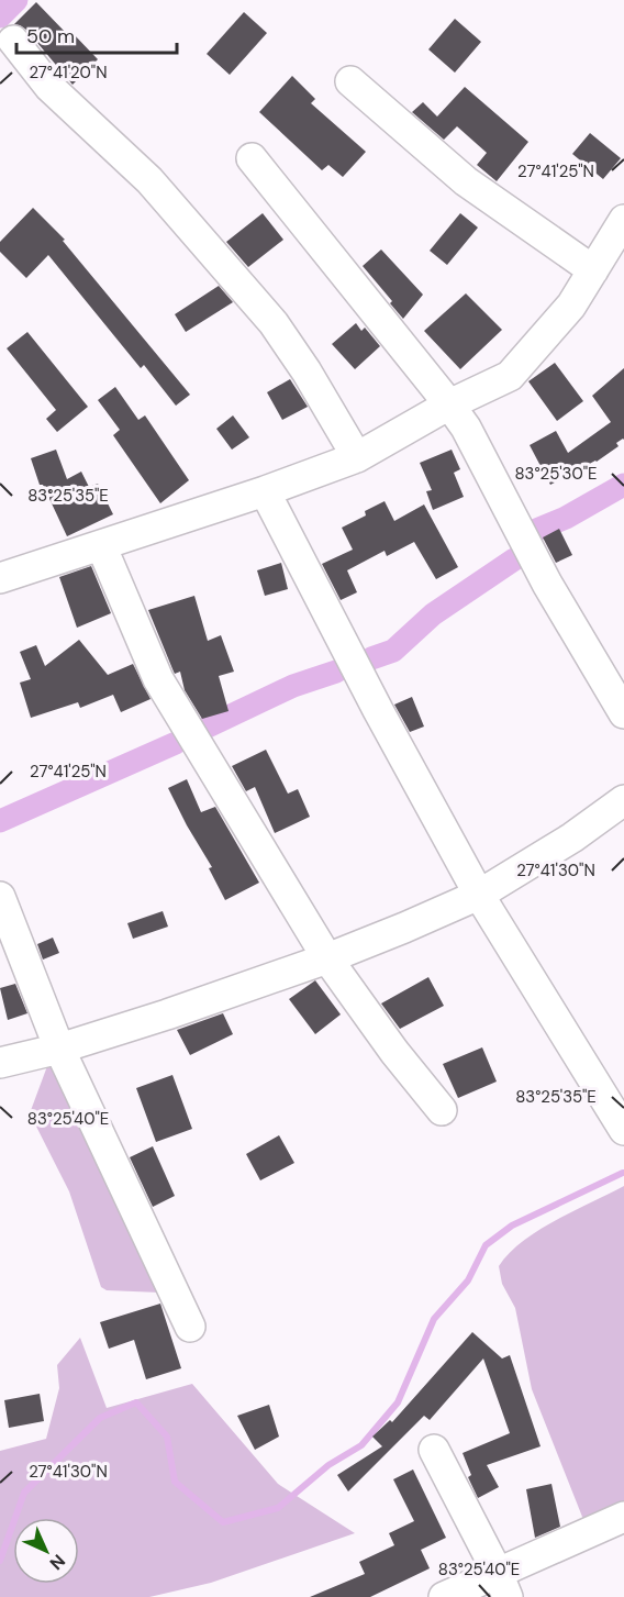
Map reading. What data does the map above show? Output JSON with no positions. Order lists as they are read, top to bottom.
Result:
{
  "scale_bar": "50 m",
  "north": "bottom right",
  "coordinates": [
    "27°41'20\"N",
    "27°41'25\"N",
    "83°25'30\"E",
    "83°25'35\"E",
    "27°41'30\"N",
    "83°25'40\"E"
  ]
}
